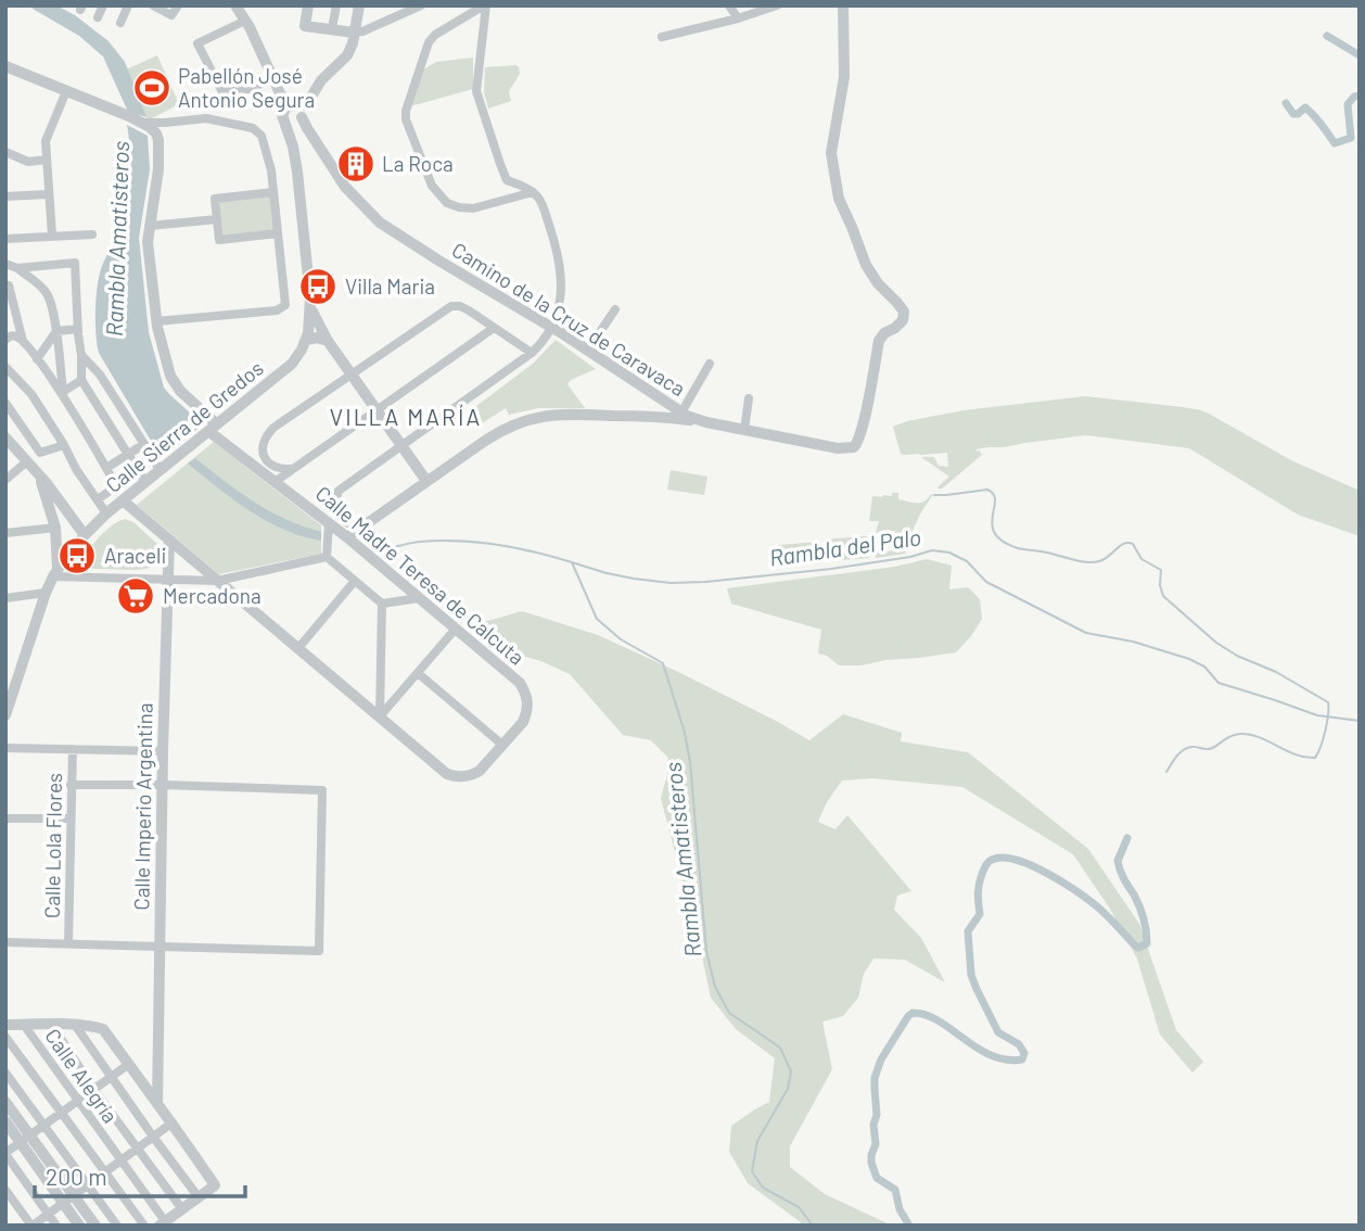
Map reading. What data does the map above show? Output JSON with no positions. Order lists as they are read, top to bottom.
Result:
{
  "streets": {
    "street": [
      "Camino de la Cruz de Caravaca",
      "Calle Sierra de Gredos",
      "Calle Madre Teresa de Calcuta",
      "Calle Imperio Argentina",
      "Calle Lola Flores",
      "Calle Alegría"
    ]
  },
  "crossings": [
    ["Camino de la Cruz de Caravaca", "Calle Sierra de Gredos"],
    ["Calle Sierra de Gredos", "Calle Madre Teresa de Calcuta"],
    ["Calle Madre Teresa de Calcuta", "Calle Imperio Argentina"]
  ],
  "districts": ["VILLA MARÍA"],
  "water": ["Rambla Amatisteros", "Rambla del Palo"],
  "places": {
    "sports": ["Pabellón José Antonio Segura"],
    "building": ["La Roca"],
    "bus stop": ["Villa Maria", "Araceli"],
    "supermarket": ["Mercadona"]
  },
  "scale_bar": "200 m"
}
